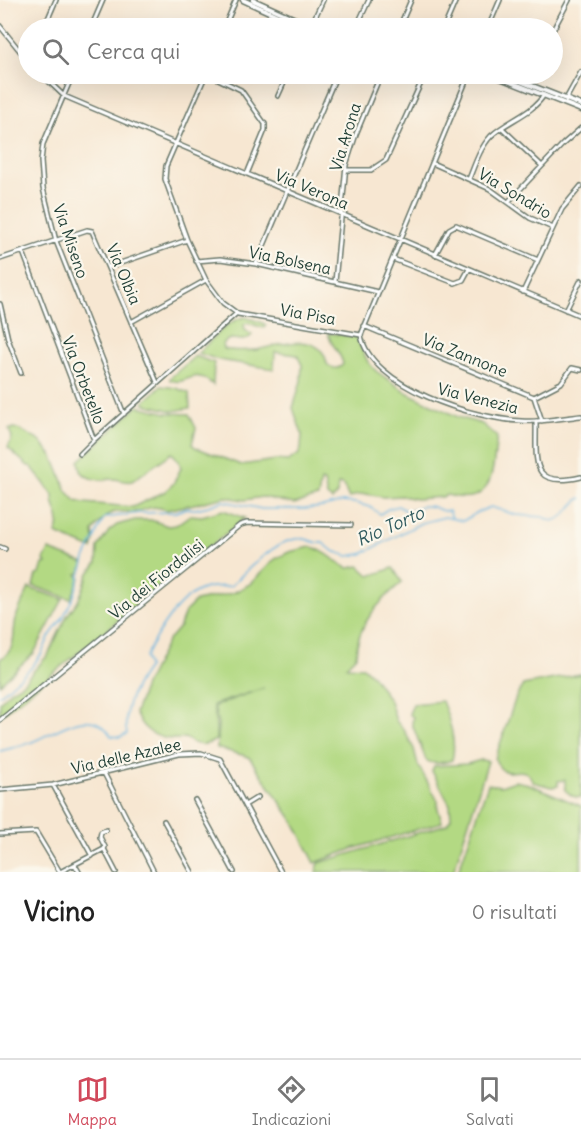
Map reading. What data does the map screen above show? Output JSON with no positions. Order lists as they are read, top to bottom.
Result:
{
  "streets": {
    "street": [
      "Via Arona",
      "Via Verona",
      "Via Sondrio",
      "Via Miseno",
      "Via Bolsena",
      "Via Olbia",
      "Via Pisa",
      "Via Zannone",
      "Via Orbetello",
      "Via Venezia",
      "Via dei Fiordalisi",
      "Via delle Azalee"
    ]
  },
  "crossings": [
    ["Via Arona", "Via Verona"],
    ["Via Arona", "Via Bolsena"],
    ["Via Verona", "Via Miseno"],
    ["Via Miseno", "Via Olbia"],
    ["Via Miseno", "Via Orbetello"],
    ["Via Olbia", "Via Orbetello"],
    ["Via Pisa", "Via Orbetello"],
    ["Via Pisa", "Via Venezia"]
  ],
  "water": ["Rio Torto"],
  "page": {
    "search": "Cerca qui",
    "heading": ["Vicino", "0 risultati"],
    "nav": ["Mappa", "Indicazioni", "Salvati"]
  }
}
